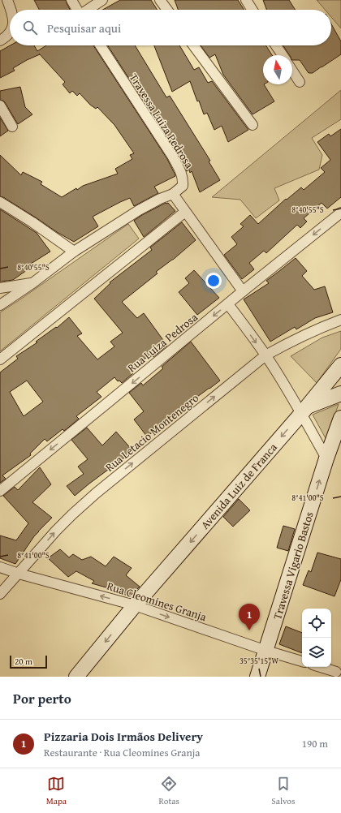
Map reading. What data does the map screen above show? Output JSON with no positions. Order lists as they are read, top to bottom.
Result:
{
  "streets": {
    "main road": ["Avenida Luiz de Franca", "Travessa Vigario Bastos"],
    "street": [
      "Travessa Luiza Pedrosa",
      "Rua Luiza Pedrosa",
      "Rua Letacio Montenegro",
      "Rua Cleomines Granja"
    ]
  },
  "crossings": [
    ["Rua Letacio Montenegro", "Rua Cleomines Granja"],
    ["Avenida Luiz de Franca", "Rua Cleomines Granja"],
    ["Travessa Vigario Bastos", "Rua Cleomines Granja"]
  ],
  "one_way": [
    "Rua Luiza Pedrosa",
    "Rua Letacio Montenegro",
    "Avenida Luiz de Franca",
    "Travessa Vigario Bastos"
  ],
  "scale_bar": "20 m",
  "north": "top",
  "page": {
    "search": "Pesquisar aqui",
    "pins": "1",
    "scale": "20 m",
    "heading": "Por perto",
    "list": [
      {
        "mark": "1",
        "name": "Pizzaria Dois Irmãos Delivery",
        "note": "Restaurante · Rua Cleomines Granja",
        "value": "190 m"
      }
    ],
    "nav": ["Mapa", "Rotas", "Salvos"]
  },
  "coordinates": ["8°40'55\"S", "8°41'00\"S", "35°35'15\"W"]
}
